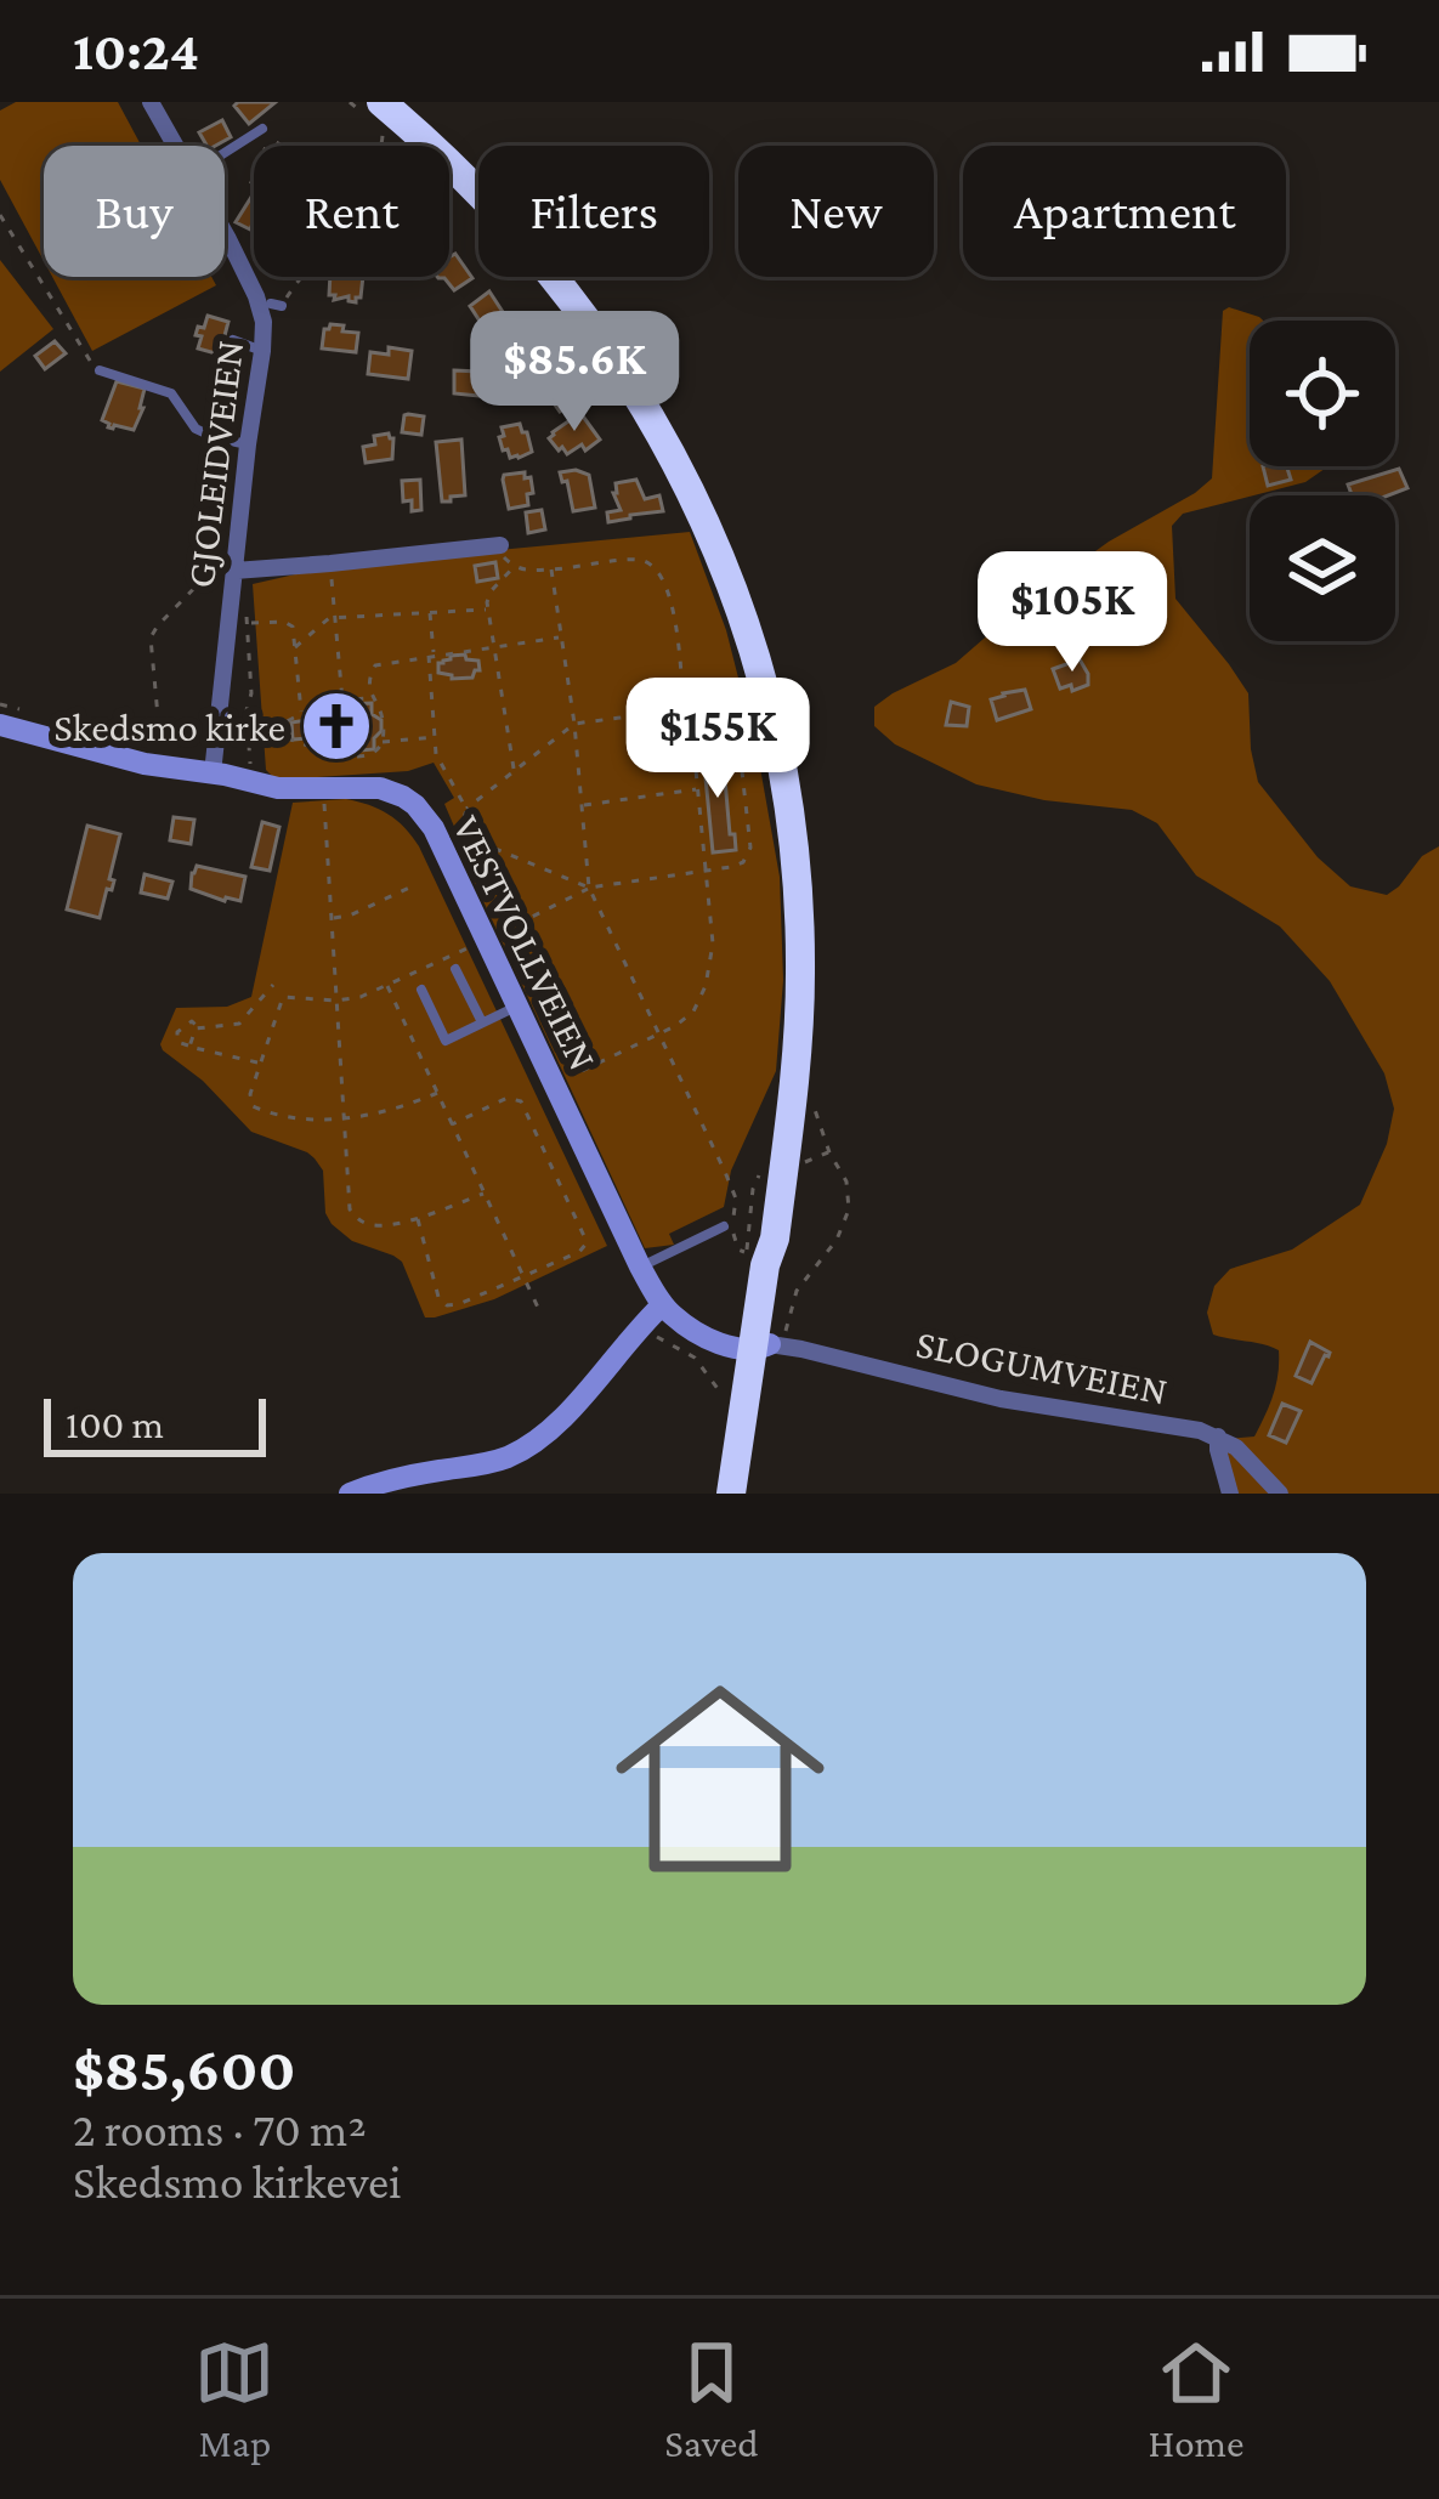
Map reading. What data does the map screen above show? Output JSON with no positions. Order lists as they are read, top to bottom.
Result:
{
  "streets": {
    "street": ["GJOLEIDVEIEN", "VESTVOLLVEIEN", "SLOGUMVEIEN"]
  },
  "crossings": [
    ["GJOLEIDVEIEN", "VESTVOLLVEIEN"],
    ["VESTVOLLVEIEN", "SLOGUMVEIEN"]
  ],
  "places": {
    "church": ["Skedsmo kirke"]
  },
  "scale_bar": "100 m",
  "page": {
    "status": "10:24",
    "chip": [
      "Buy",
      "Rent",
      "Filters",
      "New",
      "Apartment"
    ],
    "price": ["$85.6K", "$105K", "$155K"],
    "scale": "100 m",
    "list": [
      {
        "name": "$85,600",
        "note": "2 rooms · 70 m² · Skedsmo kirkevei"
      }
    ],
    "tabs": ["Map", "Saved", "Home"]
  }
}
